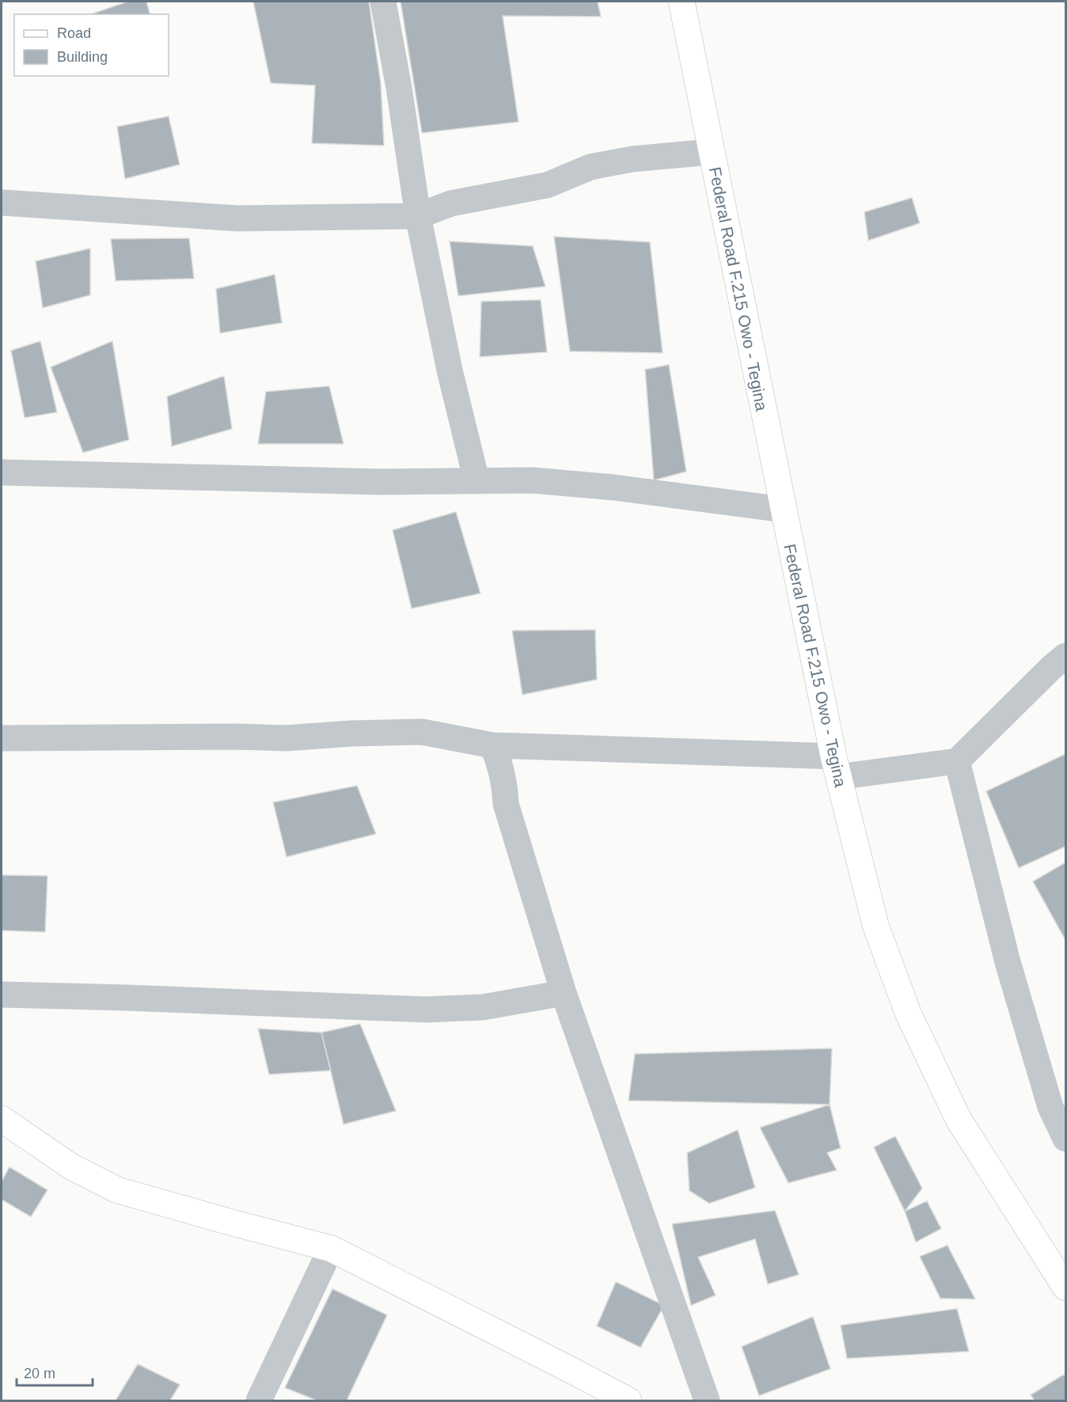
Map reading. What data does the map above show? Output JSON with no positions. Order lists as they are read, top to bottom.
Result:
{
  "streets": {
    "main road": ["Federal Road F.215 Owo - Tegina"]
  },
  "legend": ["Road", "Building"],
  "scale_bar": "20 m"
}
